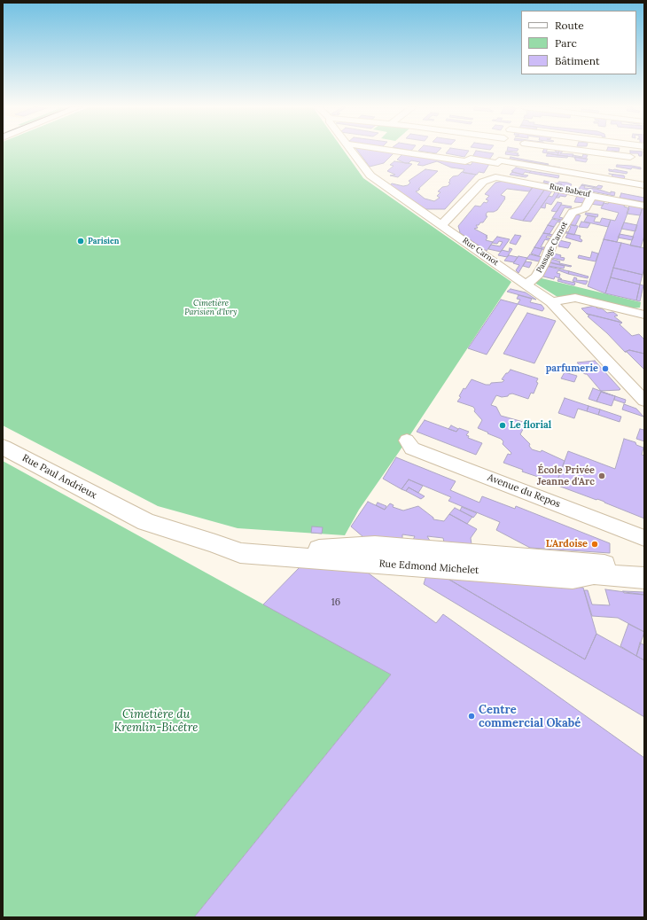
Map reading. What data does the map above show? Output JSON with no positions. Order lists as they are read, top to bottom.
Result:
{
  "streets": {
    "main road": ["Rue Paul Andrieux", "Rue Edmond Michelet"],
    "street": [
      "Rue Babeuf",
      "Passage Carnot",
      "Rue Carnot",
      "Avenue du Repos"
    ]
  },
  "crossings": [
    ["Passage Carnot", "Rue Carnot"],
    ["Rue Paul Andrieux", "Rue Edmond Michelet"]
  ],
  "parks": ["Cimetière Parisien d'Ivry", "Cimetière du Kremlin-Bicêtre"],
  "places": [
    "Parisien",
    "parfumerie",
    "Le florial",
    "École Privée Jeanne d'Arc",
    "L'Ardoise",
    "Centre commercial Okabé"
  ],
  "house_numbers": ["16"],
  "legend": ["Route", "Parc", "Bâtiment"]
}
